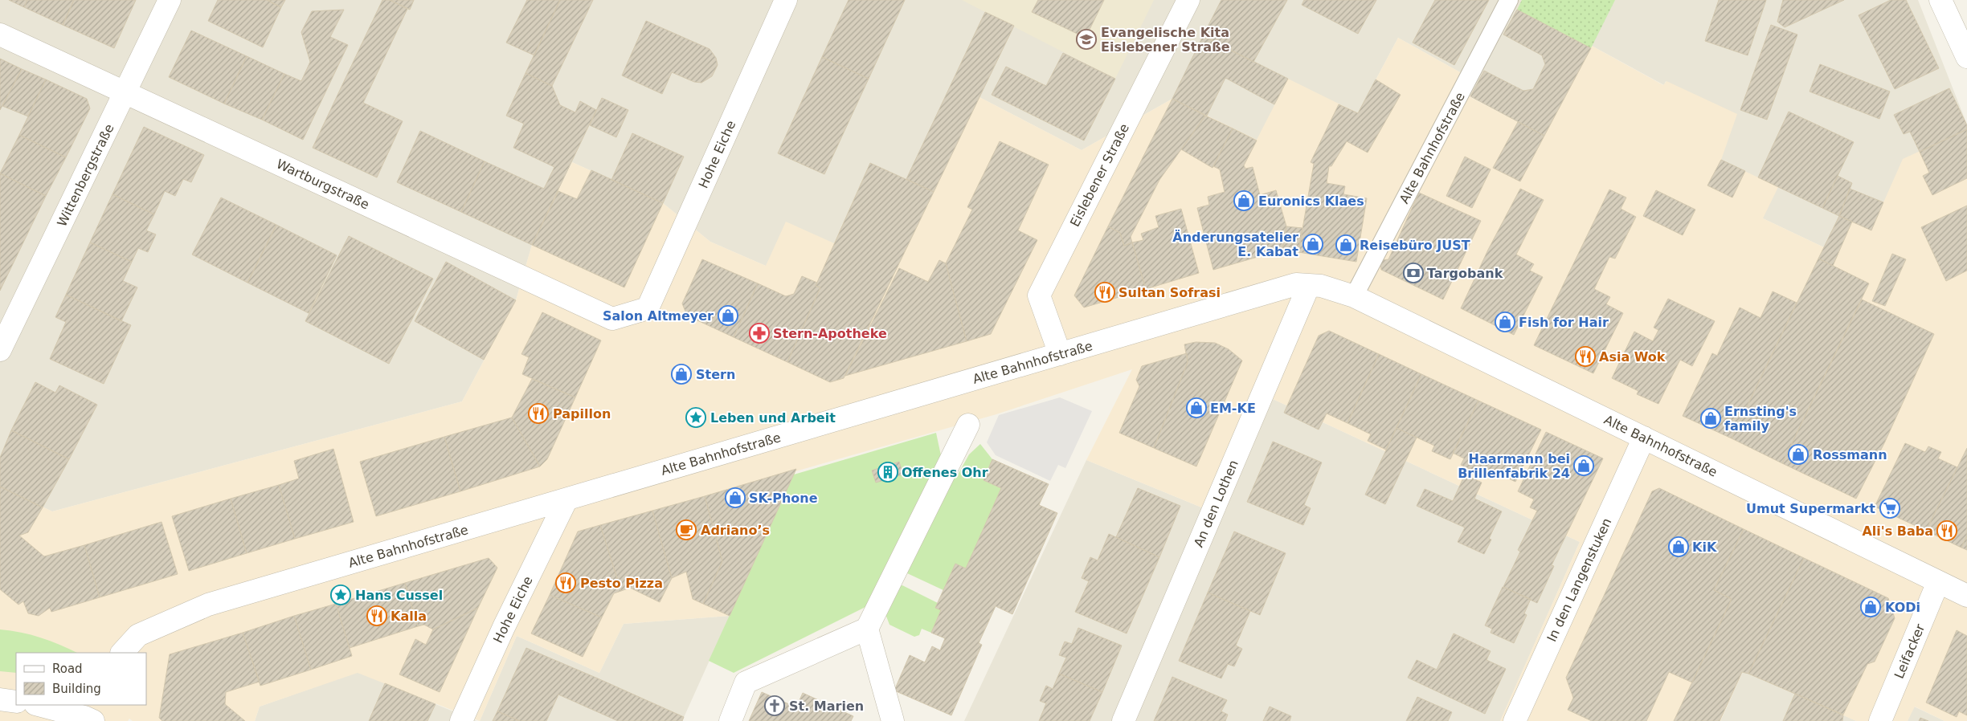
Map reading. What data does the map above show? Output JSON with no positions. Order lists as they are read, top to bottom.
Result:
{
  "streets": {
    "street": [
      "Alte Bahnhofstraße",
      "Hohe Eiche",
      "Wittenbergstraße",
      "Eislebener Straße",
      "Wartburgstraße",
      "An den Lothen",
      "In den Langenstuken",
      "Leifacker"
    ]
  },
  "crossings": [
    ["Alte Bahnhofstraße", "Hohe Eiche"],
    ["Alte Bahnhofstraße", "Eislebener Straße"],
    ["Alte Bahnhofstraße", "An den Lothen"],
    ["Alte Bahnhofstraße", "In den Langenstuken"],
    ["Alte Bahnhofstraße", "Leifacker"],
    ["Hohe Eiche", "Wartburgstraße"],
    ["Wittenbergstraße", "Wartburgstraße"]
  ],
  "places": {
    "school or university": ["Evangelische Kita Eislebener Straße"],
    "shop": [
      "Euronics Klaes",
      "Änderungsatelier E. Kabat",
      "Reisebüro JUST",
      "Salon Altmeyer",
      "Fish for Hair",
      "Stern",
      "EM-KE",
      "Ernsting's family",
      "Rossmann",
      "Haarmann bei Brillenfabrik 24",
      "SK-Phone",
      "KiK",
      "KODi"
    ],
    "bank": ["Targobank"],
    "restaurant": [
      "Sultan Sofrasi",
      "Asia Wok",
      "Papillon",
      "Ali's Baba",
      "Pesto Pizza",
      "Kalla"
    ],
    "pharmacy": ["Stern-Apotheke"],
    "place": ["Leben und Arbeit", "Hans Cussel"],
    "building": ["Offenes Ohr"],
    "supermarket": ["Umut Supermarkt"],
    "cafe": ["Adrianoʼs"],
    "church": ["St. Marien"]
  },
  "legend": ["Road", "Building"]
}
